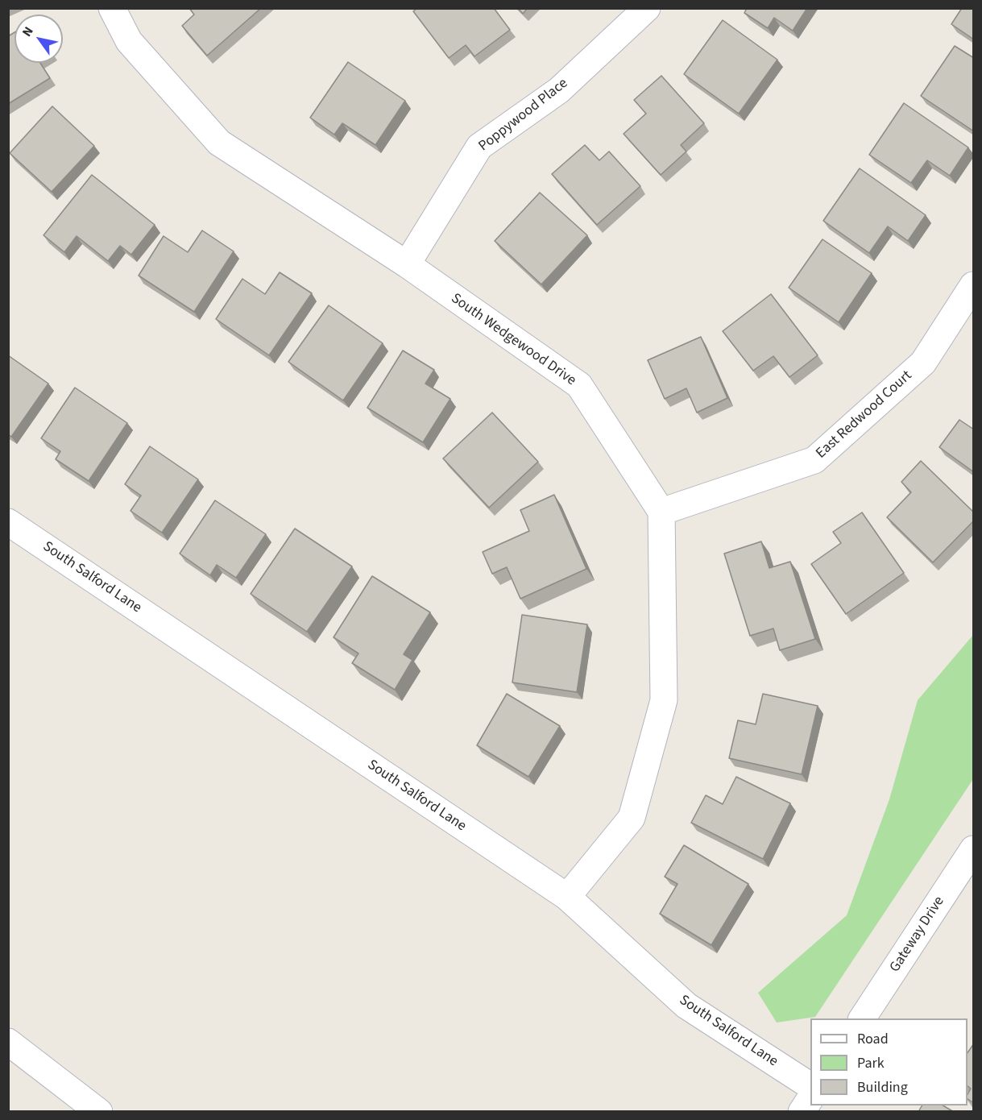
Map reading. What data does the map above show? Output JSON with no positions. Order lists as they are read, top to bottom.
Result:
{
  "streets": {
    "street": [
      "Poppywood Place",
      "South Wedgewood Drive",
      "East Redwood Court",
      "South Salford Lane",
      "Gateway Drive"
    ]
  },
  "crossings": [
    ["Poppywood Place", "South Wedgewood Drive"],
    ["South Wedgewood Drive", "East Redwood Court"]
  ],
  "legend": ["Road", "Park", "Building"],
  "north": "top left"
}
